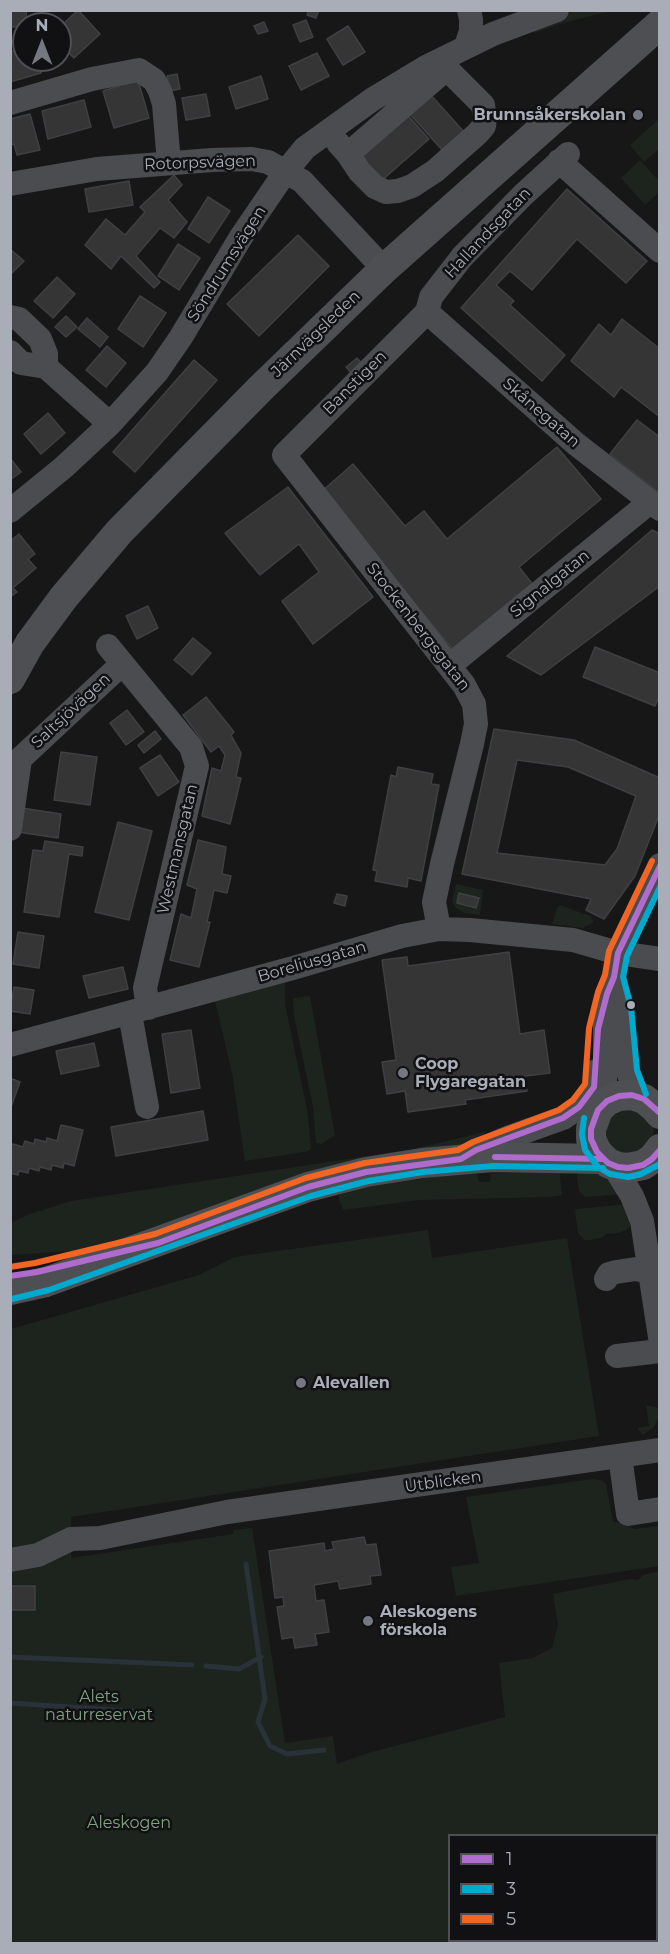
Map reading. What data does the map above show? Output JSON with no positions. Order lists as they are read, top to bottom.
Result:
{
  "streets": {
    "main road": ["Järnvägsleden"],
    "street": [
      "Rotorpsvägen",
      "Hallandsgatan",
      "Söndrumsvägen",
      "Banstigen",
      "Skånegatan",
      "Signalgatan",
      "Stockenbergsgatan",
      "Saltsjövägen",
      "Westmansgatan",
      "Boreliusgatan",
      "Utblicken"
    ]
  },
  "crossings": [
    ["Rotorpsvägen", "Söndrumsvägen"],
    ["Rotorpsvägen", "Järnvägsleden"],
    ["Hallandsgatan", "Banstigen"],
    ["Hallandsgatan", "Skånegatan"],
    ["Banstigen", "Skånegatan"],
    ["Banstigen", "Stockenbergsgatan"],
    ["Skånegatan", "Signalgatan"],
    ["Signalgatan", "Stockenbergsgatan"],
    ["Stockenbergsgatan", "Boreliusgatan"],
    ["Saltsjövägen", "Westmansgatan"],
    ["Westmansgatan", "Boreliusgatan"]
  ],
  "parks": ["Alets naturreservat", "Aleskogen"],
  "places": [
    "Brunnsåkerskolan",
    "Coop Flygaregatan",
    "Alevallen",
    "Aleskogens förskola"
  ],
  "lines": ["transit line 5", "transit line 1", "transit line 3"],
  "legend": ["1", "3", "5"],
  "north": "top"
}
